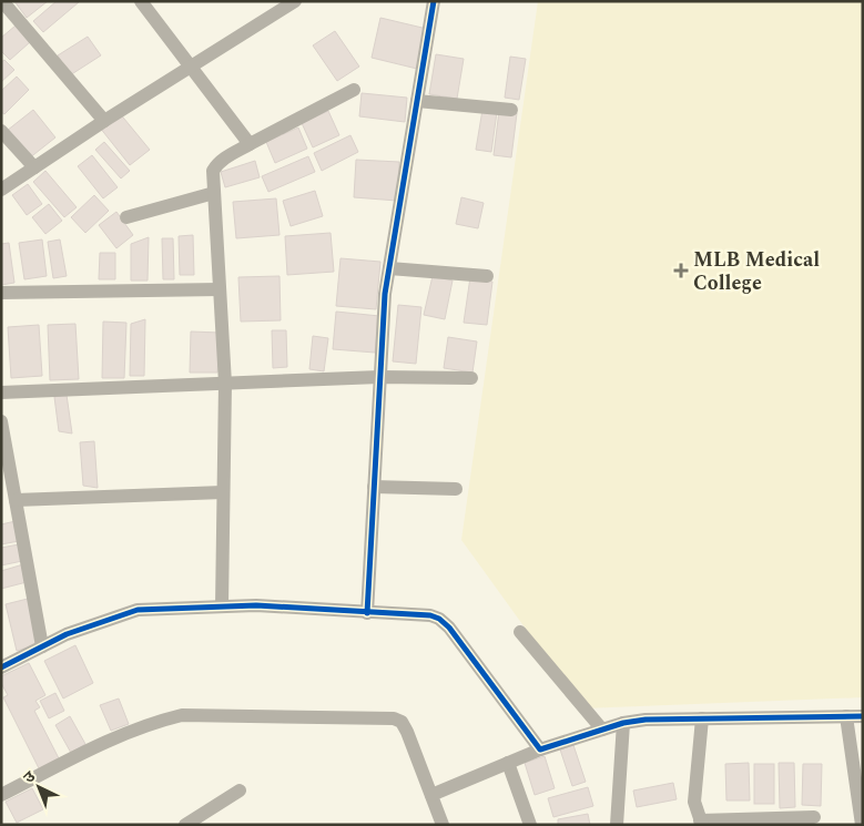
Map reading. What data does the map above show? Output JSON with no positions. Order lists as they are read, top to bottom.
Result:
{
  "places": {
    "health": ["MLB Medical College"]
  },
  "north": "top left"
}
